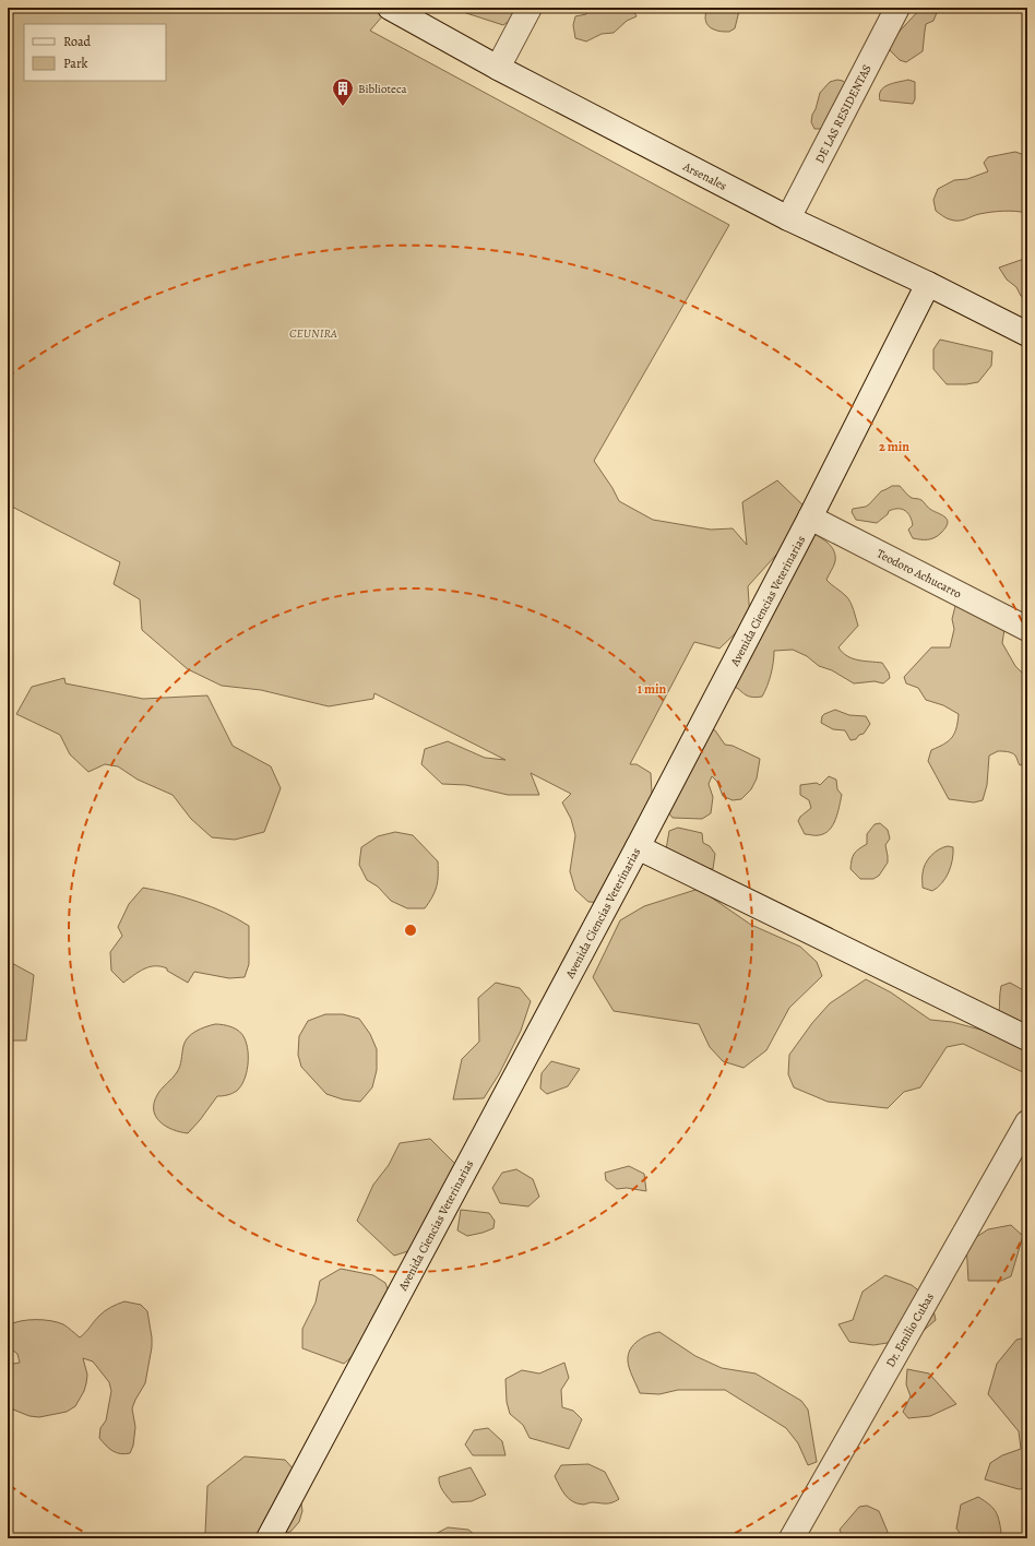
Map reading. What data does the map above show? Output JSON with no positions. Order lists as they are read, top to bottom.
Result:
{
  "streets": {
    "main road": [
      "DE LAS RESIDENTAS",
      "Arsenales",
      "Teodoro Achucarro",
      "Avenida Ciencias Veterinarias",
      "Dr. Emilio Cubas"
    ]
  },
  "crossings": [
    ["DE LAS RESIDENTAS", "Arsenales"],
    ["Arsenales", "Avenida Ciencias Veterinarias"],
    ["Teodoro Achucarro", "Avenida Ciencias Veterinarias"]
  ],
  "parks": ["CEUNIRA"],
  "places": {
    "building": ["Biblioteca"]
  },
  "legend": ["Road", "Park"],
  "rings": ["2 min", "1 min"]
}
